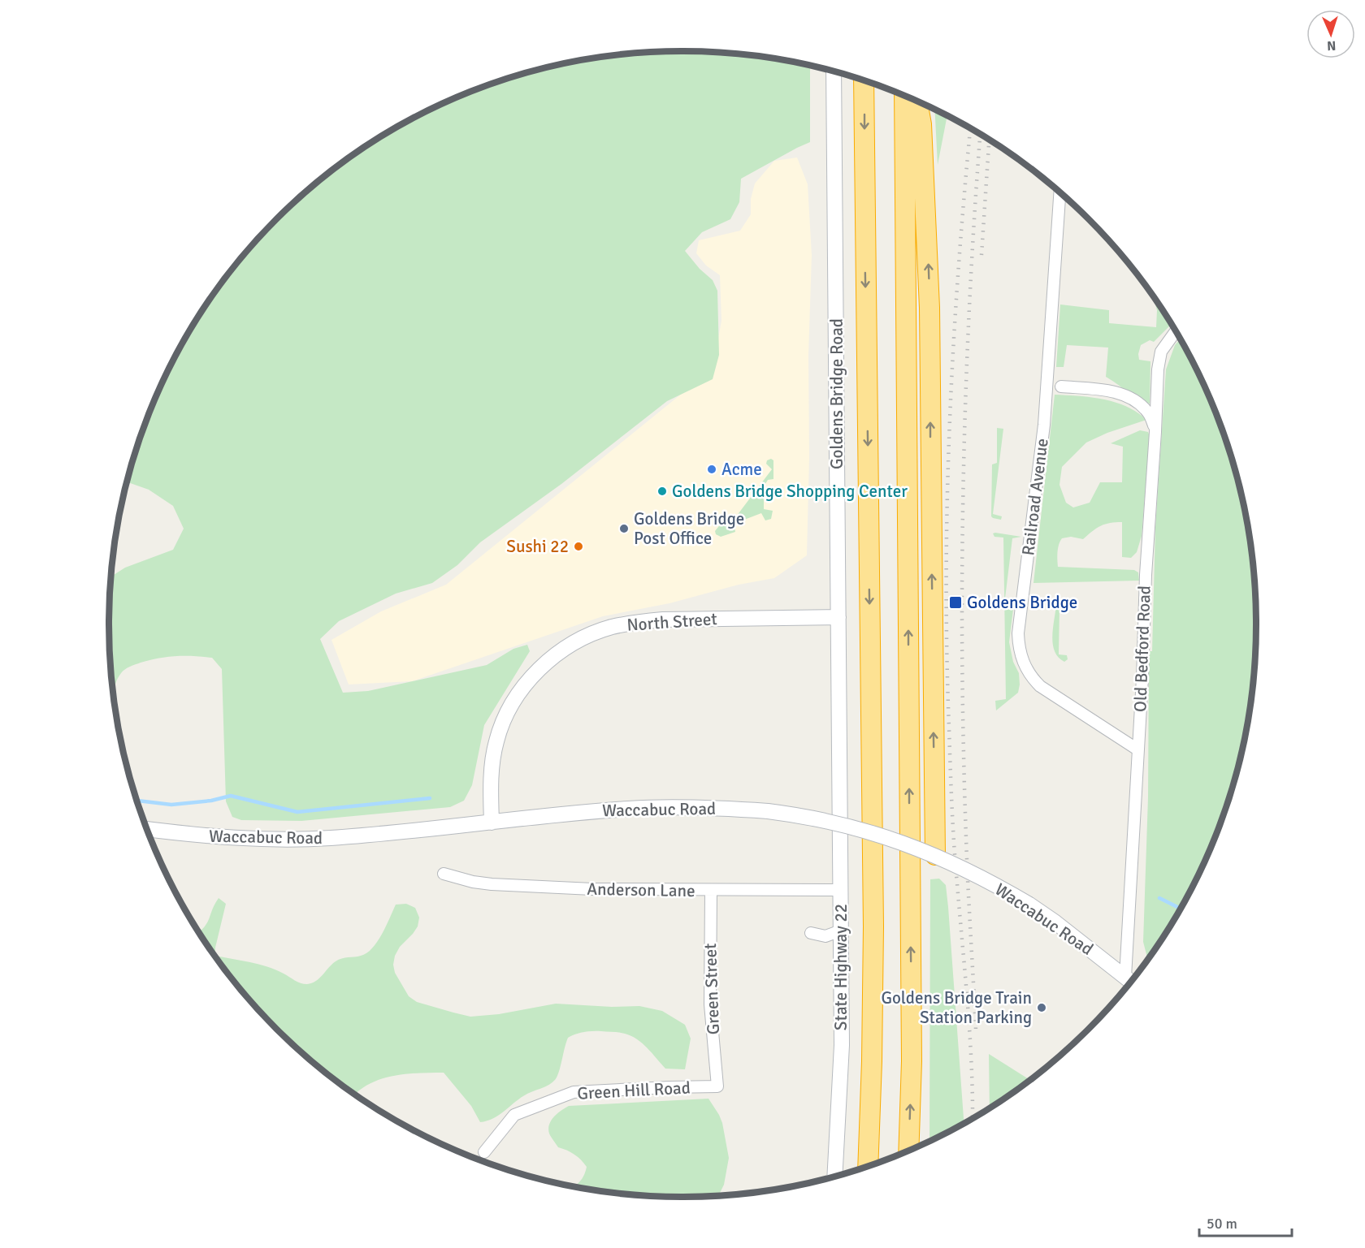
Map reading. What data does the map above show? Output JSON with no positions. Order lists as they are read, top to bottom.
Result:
{
  "streets": {
    "main road": [
      "Goldens Bridge Road",
      "North Street",
      "Waccabuc Road",
      "State Highway 22"
    ],
    "street": [
      "Railroad Avenue",
      "Old Bedford Road",
      "Anderson Lane",
      "Green Street",
      "Green Hill Road"
    ]
  },
  "crossings": [
    ["Goldens Bridge Road", "North Street"],
    ["Goldens Bridge Road", "State Highway 22"],
    ["Railroad Avenue", "Old Bedford Road"],
    ["North Street", "Waccabuc Road"],
    ["Old Bedford Road", "Waccabuc Road"],
    ["Anderson Lane", "State Highway 22"],
    ["Anderson Lane", "Green Street"],
    ["Green Street", "Green Hill Road"]
  ],
  "places": {
    "other": [
      "Acme",
      "Goldens Bridge Shopping Center",
      "Goldens Bridge Post Office",
      "Sushi 22",
      "Goldens Bridge Train Station Parking"
    ],
    "transit": ["Goldens Bridge"]
  },
  "scale_bar": "50 m",
  "north": "bottom"
}
